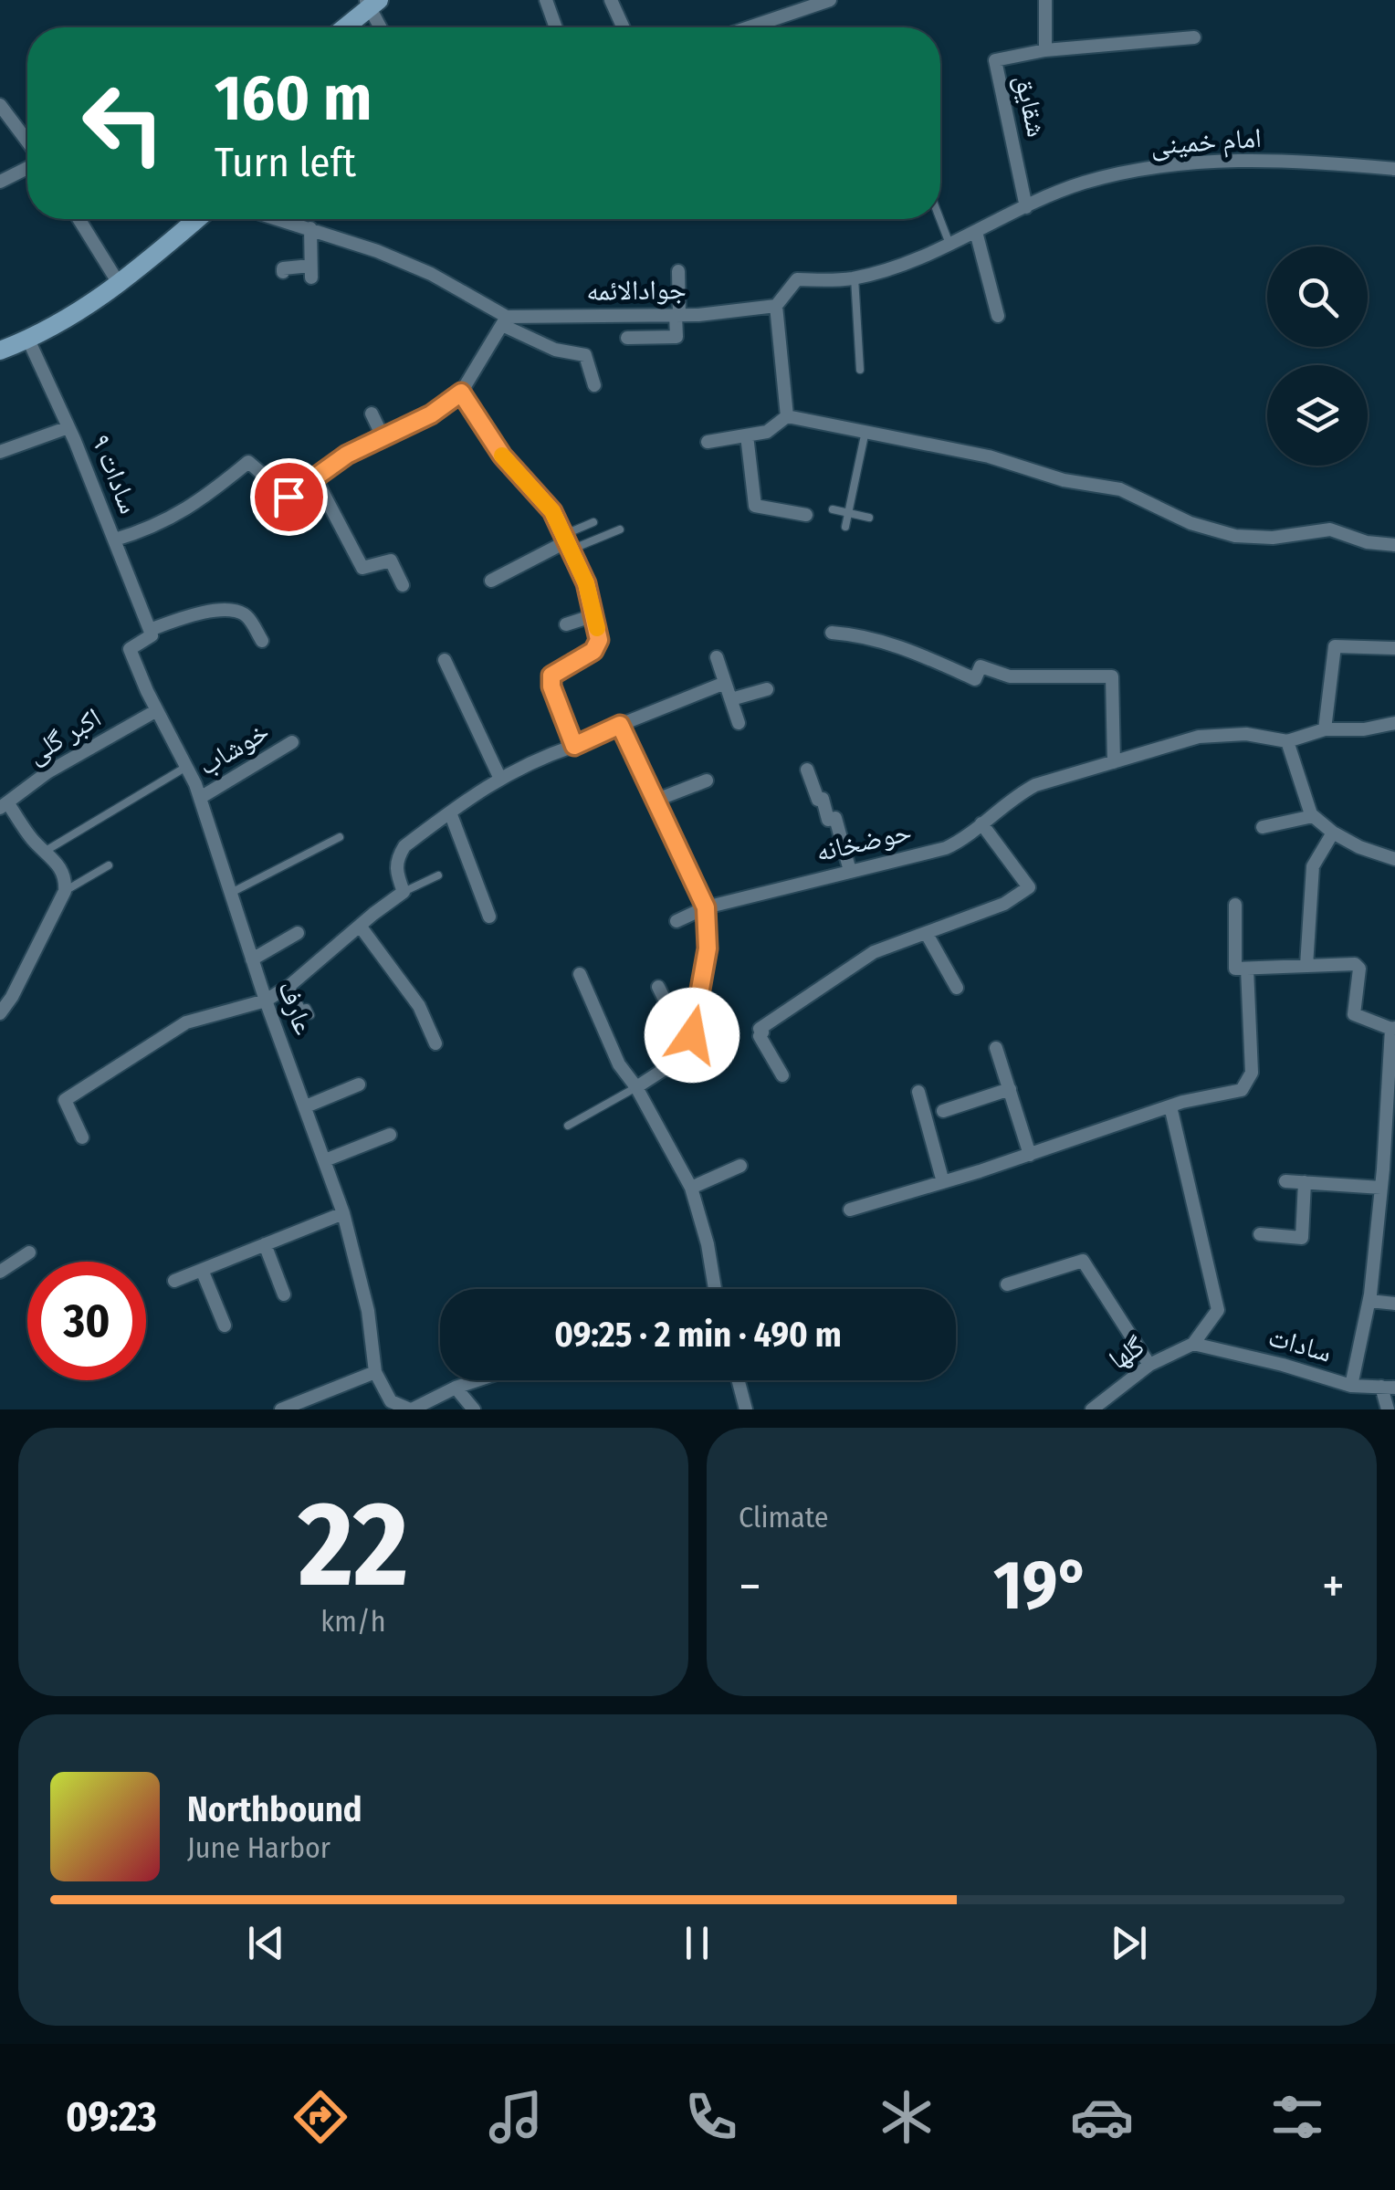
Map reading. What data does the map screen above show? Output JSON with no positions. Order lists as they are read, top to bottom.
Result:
{
  "streets": {
    "street": [
      "شقایق",
      "امام خمینی",
      "جوادالائمه",
      "سادات ۹",
      "اکبر گلی",
      "خوشاب",
      "حوضخانه",
      "عارف",
      "سادات",
      "گلها"
    ]
  },
  "crossings": [
    ["شقایق", "امام خمینی"],
    ["سادات ۹", "عارف"],
    ["اکبر گلی", "عارف"],
    ["خوشاب", "عارف"],
    ["سادات", "گلها"]
  ],
  "page": {
    "turn": ["160 m", "Turn left"],
    "limit": "30",
    "trip": "09:25 · 2 min · 490 m",
    "tile": [
      ["22", "km/h"],
      "Climate"
    ],
    "heat": ["−", "19°", "+"],
    "song": ["Northbound", "June Harbor"],
    "tabs": "09:23"
  }
}
